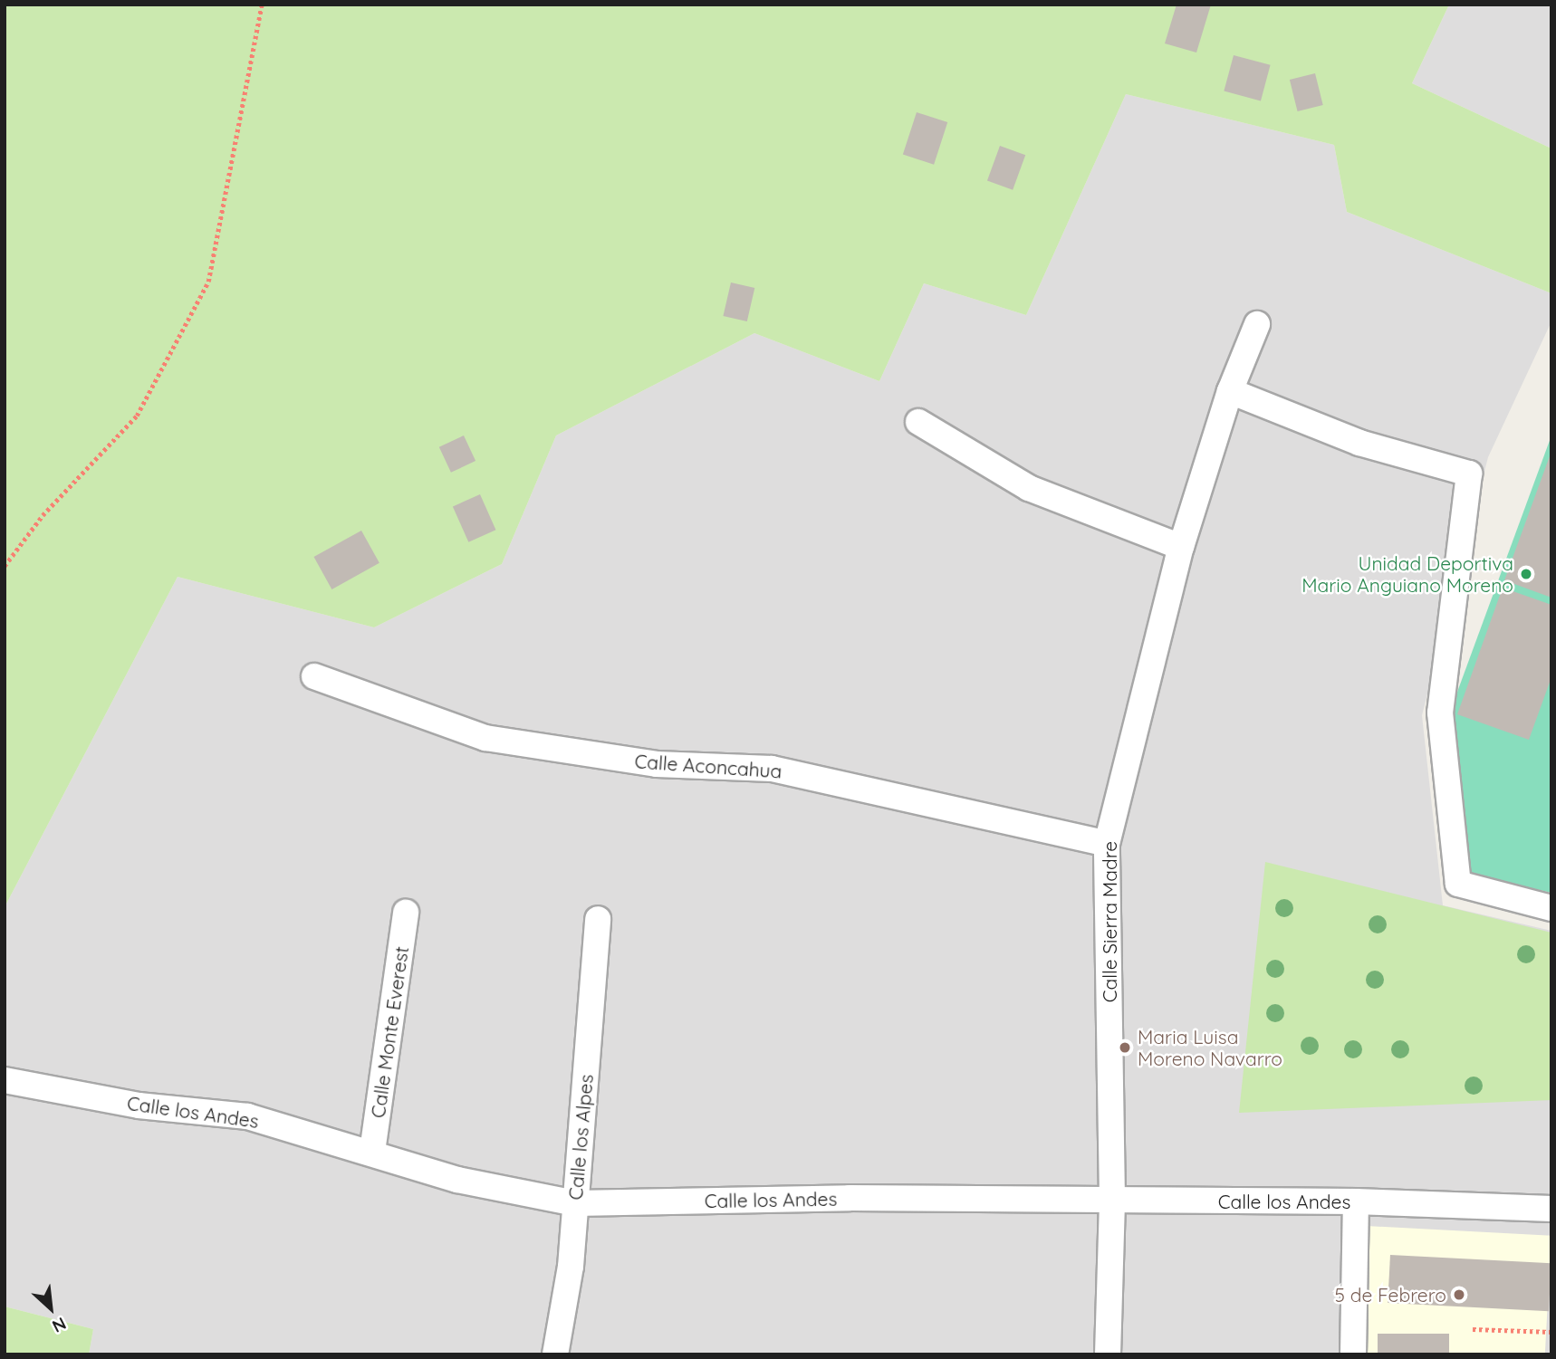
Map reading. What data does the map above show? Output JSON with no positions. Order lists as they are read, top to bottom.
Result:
{
  "streets": {
    "street": [
      "Calle Aconcahua",
      "Calle Sierra Madre",
      "Calle Monte Everest",
      "Calle los Andes",
      "Calle los Alpes"
    ]
  },
  "crossings": [
    ["Calle Aconcahua", "Calle Sierra Madre"],
    ["Calle Sierra Madre", "Calle los Andes"],
    ["Calle Monte Everest", "Calle los Andes"],
    ["Calle los Andes", "Calle los Alpes"]
  ],
  "places": ["Unidad Deportiva Mario Anguiano Moreno", "Maria Luisa Moreno Navarro", "5 de Febrero"],
  "north": "bottom right"
}
